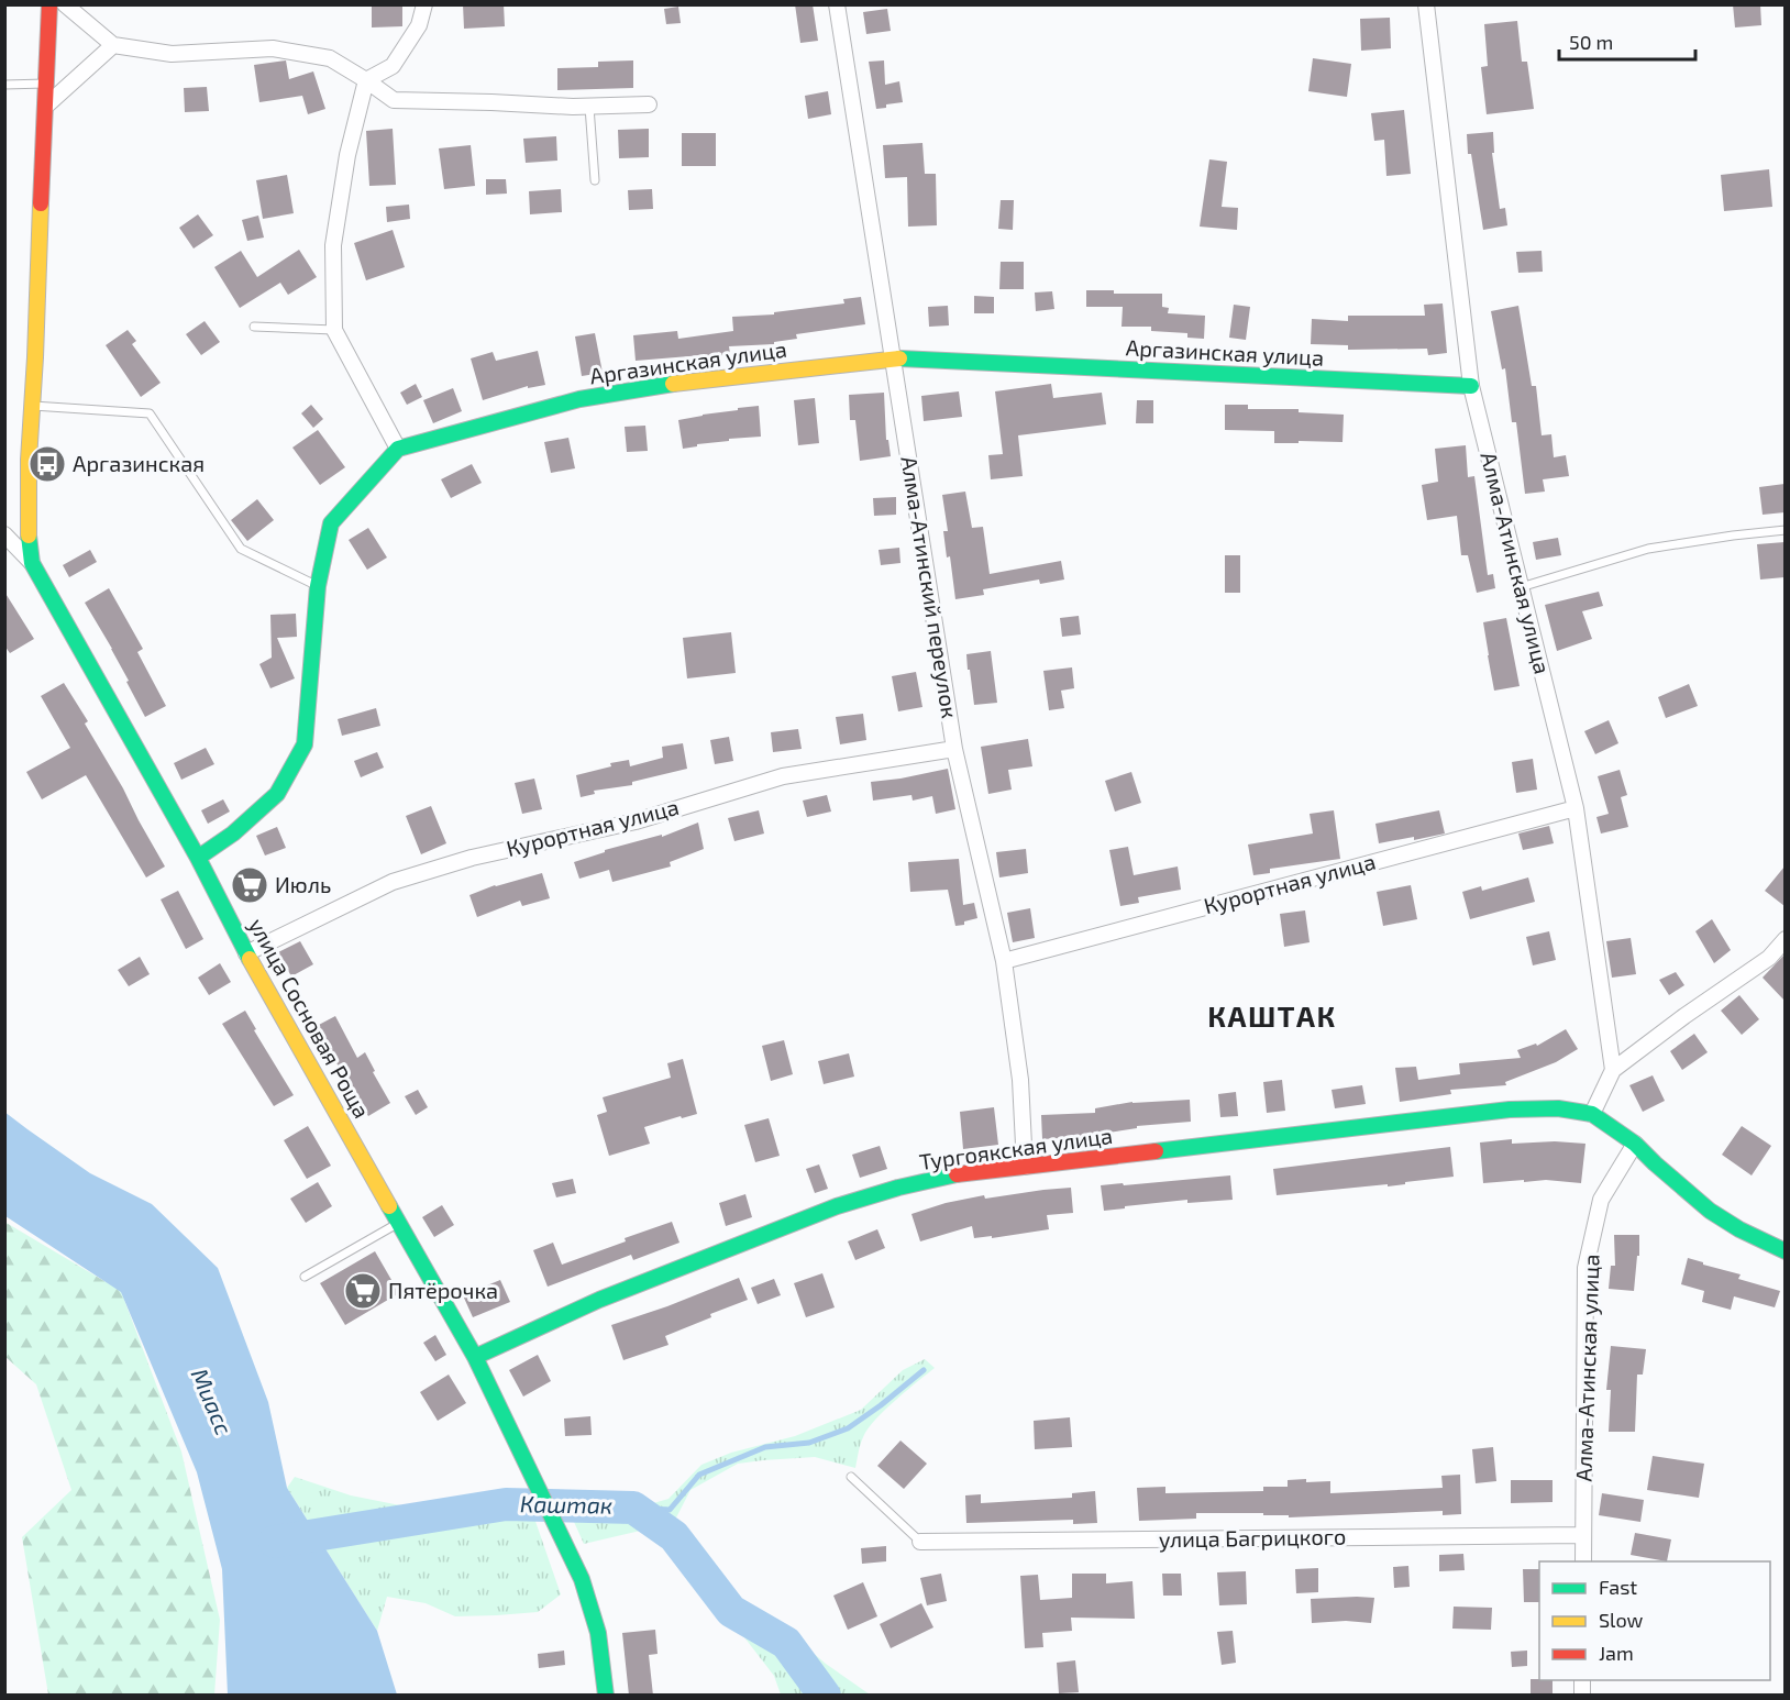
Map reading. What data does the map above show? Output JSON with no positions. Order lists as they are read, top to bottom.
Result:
{
  "streets": {
    "main road": ["Аргазинская улица", "улица Сосновая Роща", "Тургоякская улица"],
    "street": [
      "Алма-Атинская улица",
      "Алма-Атинский переулок",
      "Курортная улица",
      "улица Багрицкого"
    ]
  },
  "crossings": [
    ["Аргазинская улица", "Алма-Атинская улица"],
    ["Аргазинская улица", "Алма-Атинский переулок"],
    ["Алма-Атинская улица", "Курортная улица"],
    ["Алма-Атинская улица", "улица Багрицкого"],
    ["Алма-Атинский переулок", "Курортная улица"],
    ["Алма-Атинский переулок", "Тургоякская улица"],
    ["Курортная улица", "улица Сосновая Роща"],
    ["улица Сосновая Роща", "Тургоякская улица"]
  ],
  "districts": ["КАШТАК"],
  "water": ["Миасс", "Каштак"],
  "places": {
    "bus stop": ["Аргазинская"],
    "supermarket": ["Июль", "Пятёрочка"]
  },
  "legend": ["Fast", "Slow", "Jam"],
  "scale_bar": "50 m"
}
